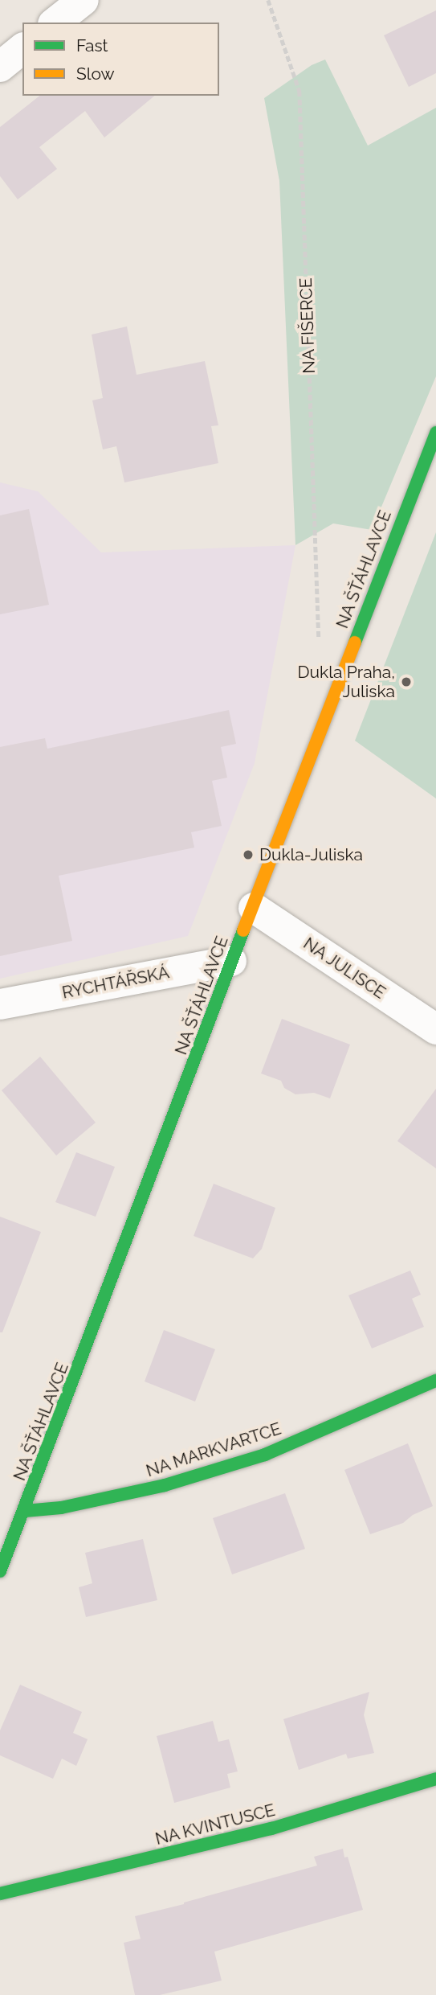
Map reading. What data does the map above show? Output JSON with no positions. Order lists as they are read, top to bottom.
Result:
{
  "streets": {
    "street": [
      "NA ŠŤÁHLAVCE",
      "NA JULISCE",
      "RYCHTÁŘSKÁ",
      "NA MARKVARTCE",
      "NA KVINTUSCE"
    ],
    "path": ["NA FIŠERCE"]
  },
  "crossings": [
    ["NA ŠŤÁHLAVCE", "NA JULISCE"],
    ["NA ŠŤÁHLAVCE", "RYCHTÁŘSKÁ"],
    ["NA ŠŤÁHLAVCE", "NA MARKVARTCE"]
  ],
  "places": ["Dukla Praha, Juliska", "Dukla-Juliska"],
  "legend": ["Fast", "Slow"]
}
